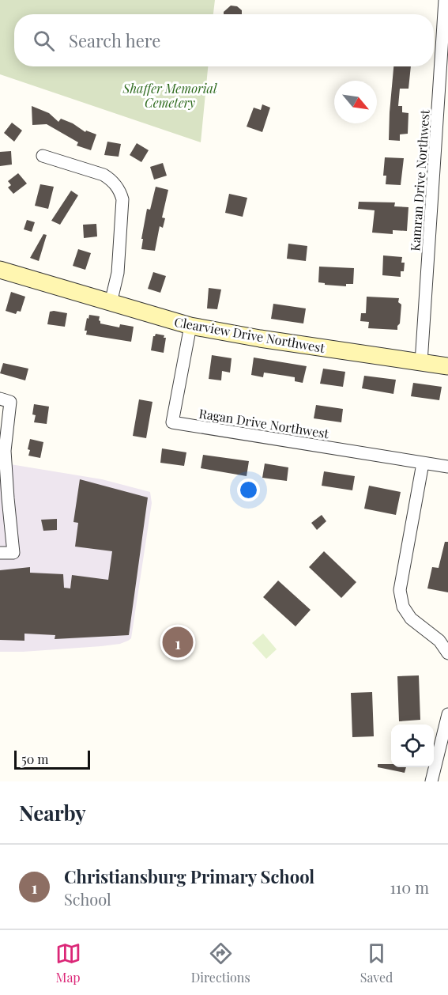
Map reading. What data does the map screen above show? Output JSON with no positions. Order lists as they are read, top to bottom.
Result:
{
  "streets": {
    "street": ["Kamran Drive Northwest", "Clearview Drive Northwest", "Ragan Drive Northwest"]
  },
  "crossings": [
    ["Kamran Drive Northwest", "Clearview Drive Northwest"],
    ["Clearview Drive Northwest", "Ragan Drive Northwest"]
  ],
  "parks": ["Shaffer Memorial Cemetery"],
  "scale_bar": "50 m",
  "north": "bottom right",
  "page": {
    "search": "Search here",
    "pins": "1",
    "scale": "50 m",
    "heading": "Nearby",
    "list": [
      {
        "mark": "1",
        "name": "Christiansburg Primary School",
        "note": "School",
        "value": "110 m"
      }
    ],
    "nav": ["Map", "Directions", "Saved"]
  }
}
